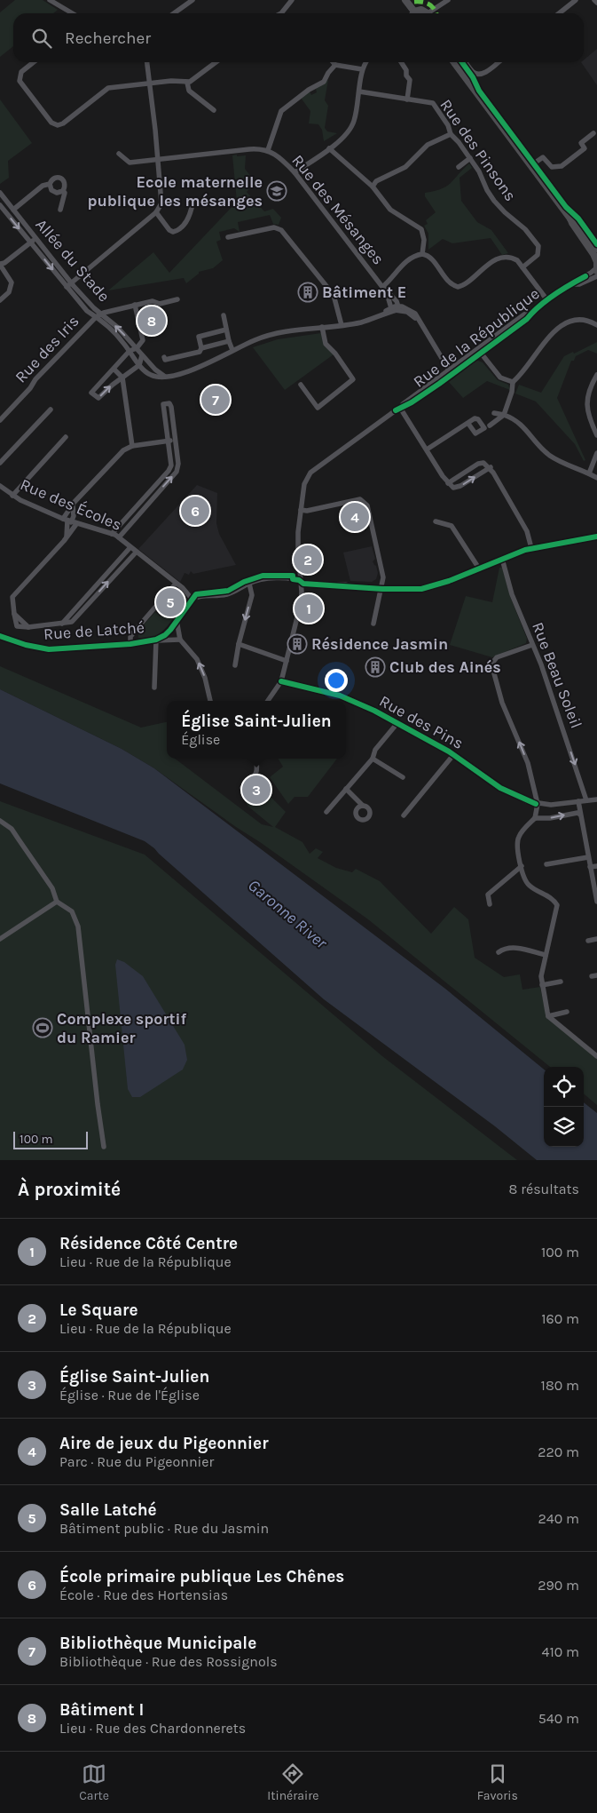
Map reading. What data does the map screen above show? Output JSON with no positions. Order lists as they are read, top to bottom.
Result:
{
  "streets": {
    "street": [
      "Rue des Pinsons",
      "Rue des Mésanges",
      "Allée du Stade",
      "Rue de la République",
      "Rue des Iris",
      "Rue des Écoles",
      "Rue de Latché",
      "Rue Beau Soleil",
      "Rue des Pins"
    ]
  },
  "crossings": [
    ["Rue des Mésanges", "Rue de la République"],
    ["Allée du Stade", "Rue des Iris"],
    ["Rue de la République", "Rue des Pins"],
    ["Rue des Écoles", "Rue de Latché"],
    ["Rue Beau Soleil", "Rue des Pins"]
  ],
  "one_way": ["Rue Beau Soleil"],
  "water": ["Garonne River"],
  "places": {
    "school or university": ["Ecole maternelle publique les mésanges"],
    "building": ["Bâtiment E", "Résidence Jasmin", "Club des Ainés"],
    "sports": ["Complexe sportif du Ramier"]
  },
  "scale_bar": "100 m",
  "page": {
    "search": "Rechercher",
    "pins": [
      "8",
      "7",
      "6",
      "4",
      "2",
      "5",
      "1",
      "3"
    ],
    "popup": ["Église Saint-Julien", "Église"],
    "scale": "100 m",
    "heading": ["À proximité", "8 résultats"],
    "list": [
      {
        "mark": "1",
        "name": "Résidence Côté Centre",
        "note": "Lieu · Rue de la République",
        "value": "100 m"
      },
      {
        "mark": "2",
        "name": "Le Square",
        "note": "Lieu · Rue de la République",
        "value": "160 m"
      },
      {
        "mark": "3",
        "name": "Église Saint-Julien",
        "note": "Église · Rue de l'Église",
        "value": "180 m"
      },
      {
        "mark": "4",
        "name": "Aire de jeux du Pigeonnier",
        "note": "Parc · Rue du Pigeonnier",
        "value": "220 m"
      },
      {
        "mark": "5",
        "name": "Salle Latché",
        "note": "Bâtiment public · Rue du Jasmin",
        "value": "240 m"
      },
      {
        "mark": "6",
        "name": "École primaire publique Les Chênes",
        "note": "École · Rue des Hortensias",
        "value": "290 m"
      },
      {
        "mark": "7",
        "name": "Bibliothèque Municipale",
        "note": "Bibliothèque · Rue des Rossignols",
        "value": "410 m"
      },
      {
        "mark": "8",
        "name": "Bâtiment I",
        "note": "Lieu · Rue des Chardonnerets",
        "value": "540 m"
      }
    ],
    "nav": ["Carte", "Itinéraire", "Favoris"]
  }
}
